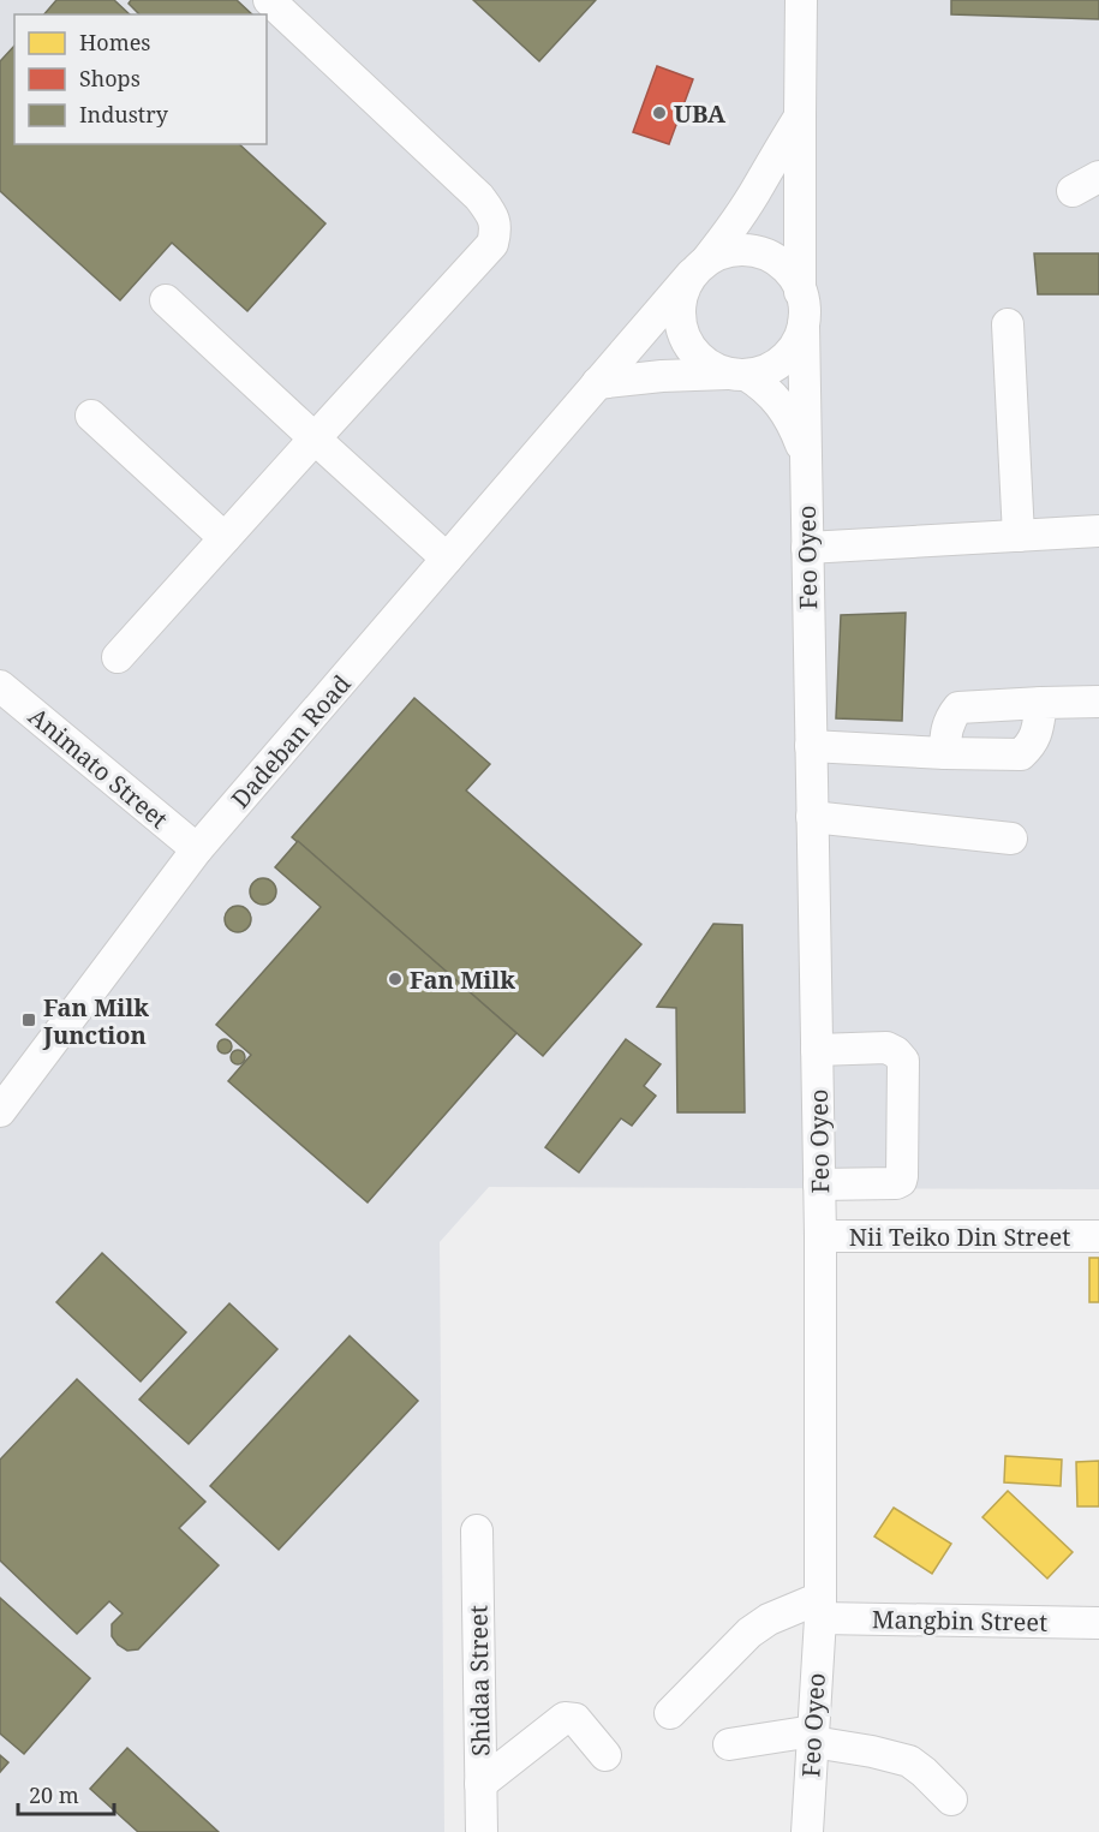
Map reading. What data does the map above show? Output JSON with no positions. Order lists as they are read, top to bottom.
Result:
{
  "streets": {
    "street": [
      "Feo Oyeo",
      "Dadeban Road",
      "Animato Street",
      "Nii Teiko Din Street",
      "Mangbin Street",
      "Shidaa Street"
    ]
  },
  "crossings": [
    ["Feo Oyeo", "Dadeban Road"],
    ["Feo Oyeo", "Nii Teiko Din Street"],
    ["Feo Oyeo", "Mangbin Street"],
    ["Dadeban Road", "Animato Street"]
  ],
  "places": {
    "other": ["UBA", "Fan Milk"],
    "transit": ["Fan Milk Junction"]
  },
  "legend": ["Homes", "Shops", "Industry"],
  "scale_bar": "20 m"
}
